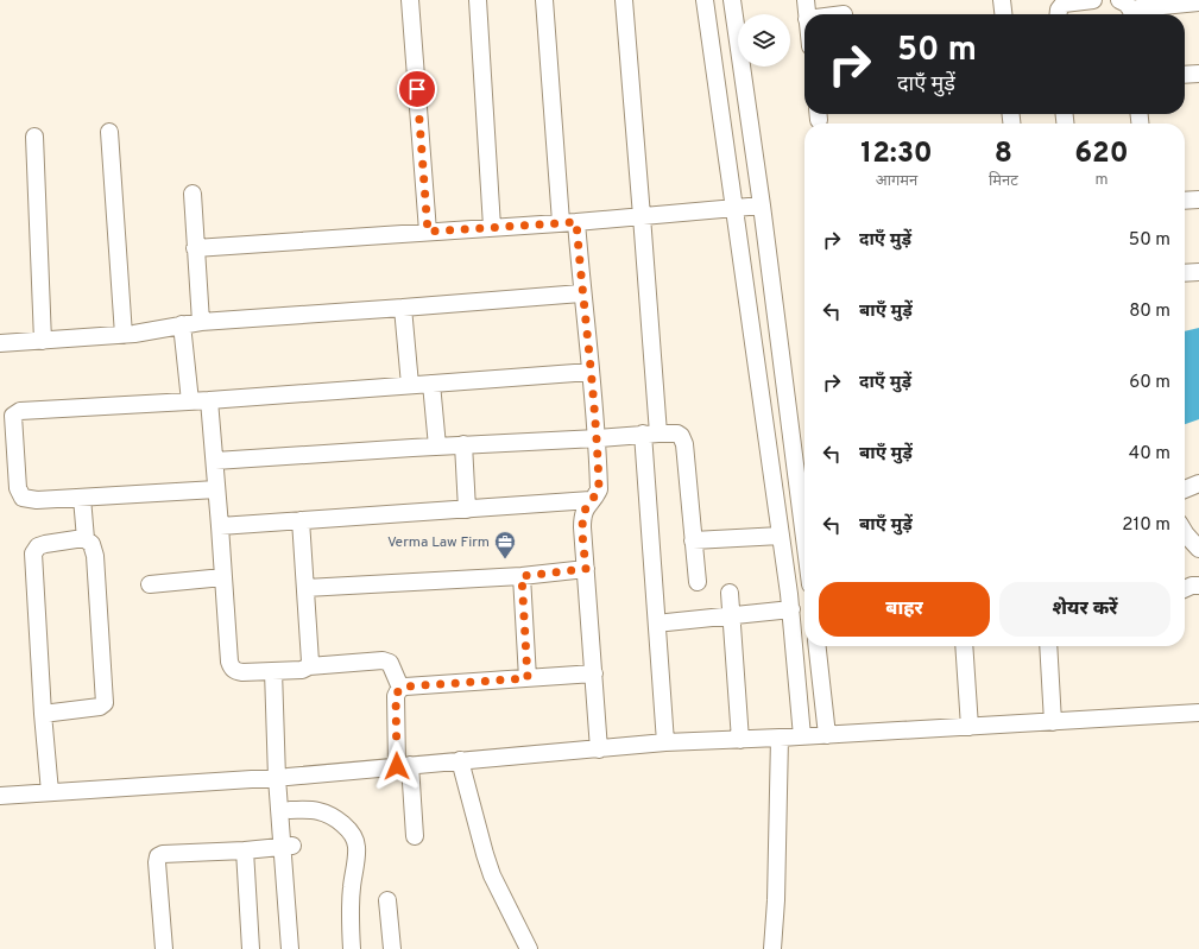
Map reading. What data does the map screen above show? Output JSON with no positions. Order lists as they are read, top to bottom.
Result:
{
  "places": {
    "office": ["Verma Law Firm"]
  },
  "page": {
    "turn": ["50 m", "दाएँ मुड़ें"],
    "eta": [
      "12:30",
      "आगमन",
      "8",
      "मिनट",
      "620",
      "m"
    ],
    "list": [
      {
        "name": "दाएँ मुड़ें",
        "value": "50 m"
      },
      {
        "name": "बाएँ मुड़ें",
        "value": "80 m"
      },
      {
        "name": "दाएँ मुड़ें",
        "value": "60 m"
      },
      {
        "name": "बाएँ मुड़ें",
        "value": "40 m"
      },
      {
        "name": "बाएँ मुड़ें",
        "value": "210 m"
      }
    ],
    "buttons": ["बाहर", "शेयर करें"]
  }
}
